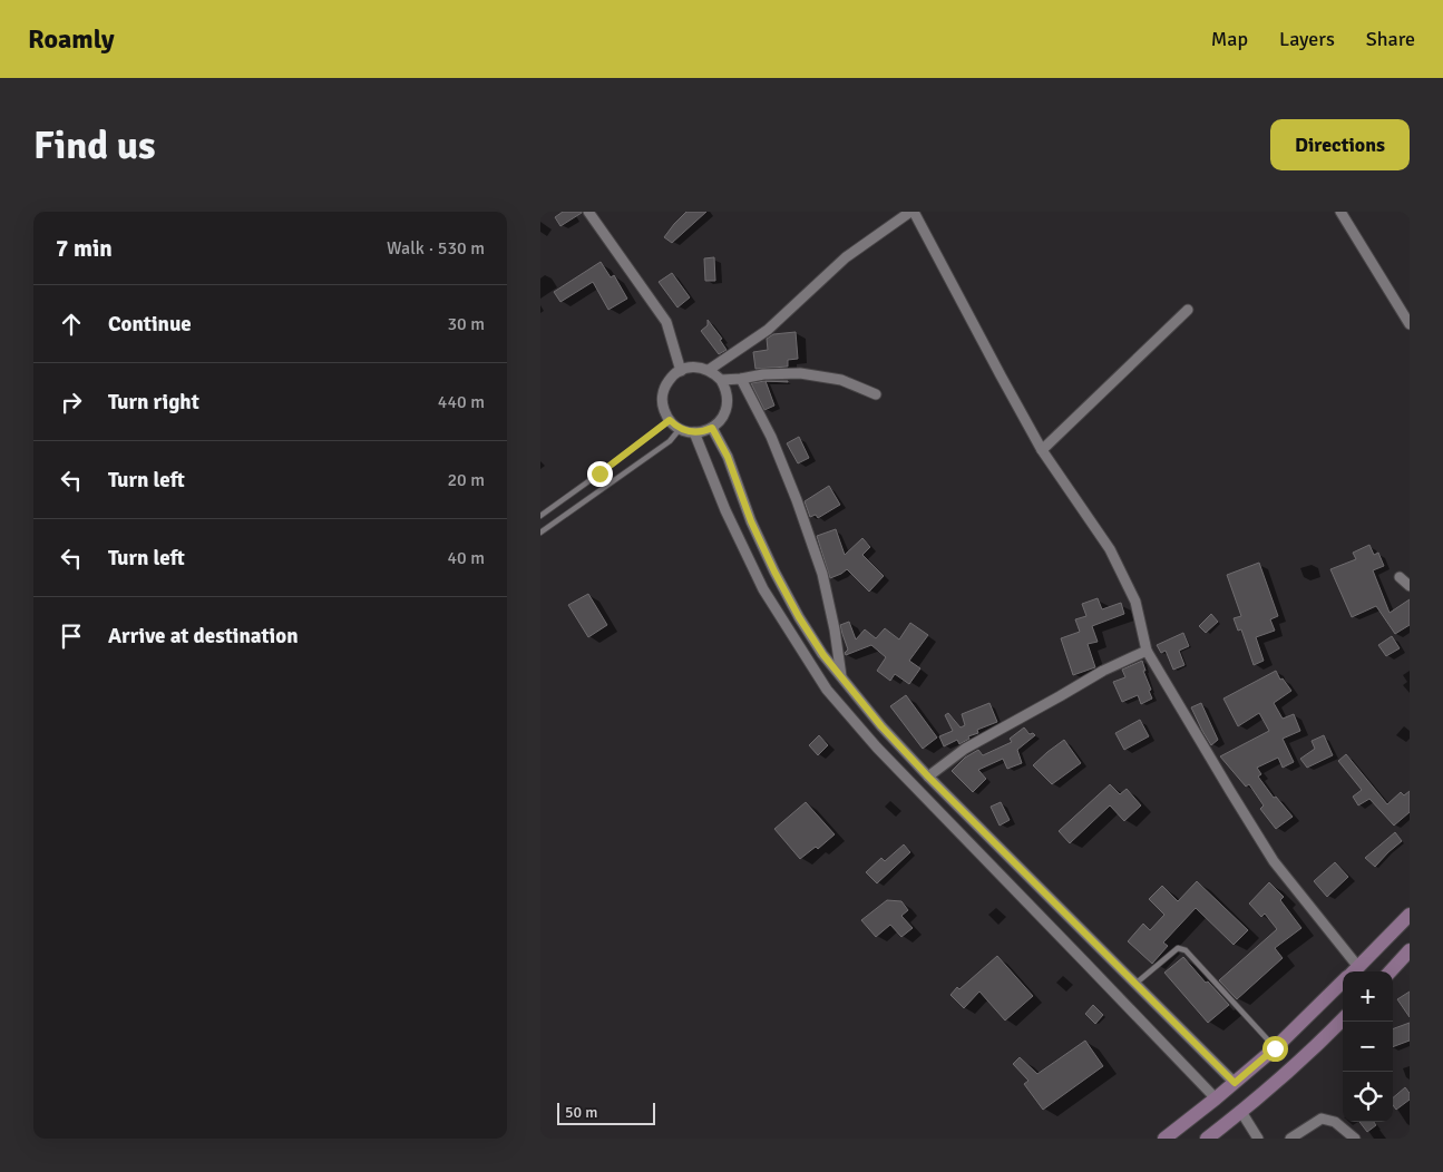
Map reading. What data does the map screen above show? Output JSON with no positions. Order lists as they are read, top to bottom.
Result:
{
  "scale_bar": "50 m",
  "page": {
    "header": "Roamly",
    "nav": ["Map", "Layers", "Share"],
    "buttons": "Directions",
    "title": "Find us",
    "heading": ["7 min", "Walk · 530 m"],
    "list": [
      ["Continue", "30 m"],
      ["Turn right", "440 m"],
      ["Turn left", "20 m"],
      ["Turn left", "40 m"],
      "Arrive at destination"
    ],
    "map_buttons": ["+", "−"],
    "scale": "50 m"
  }
}
